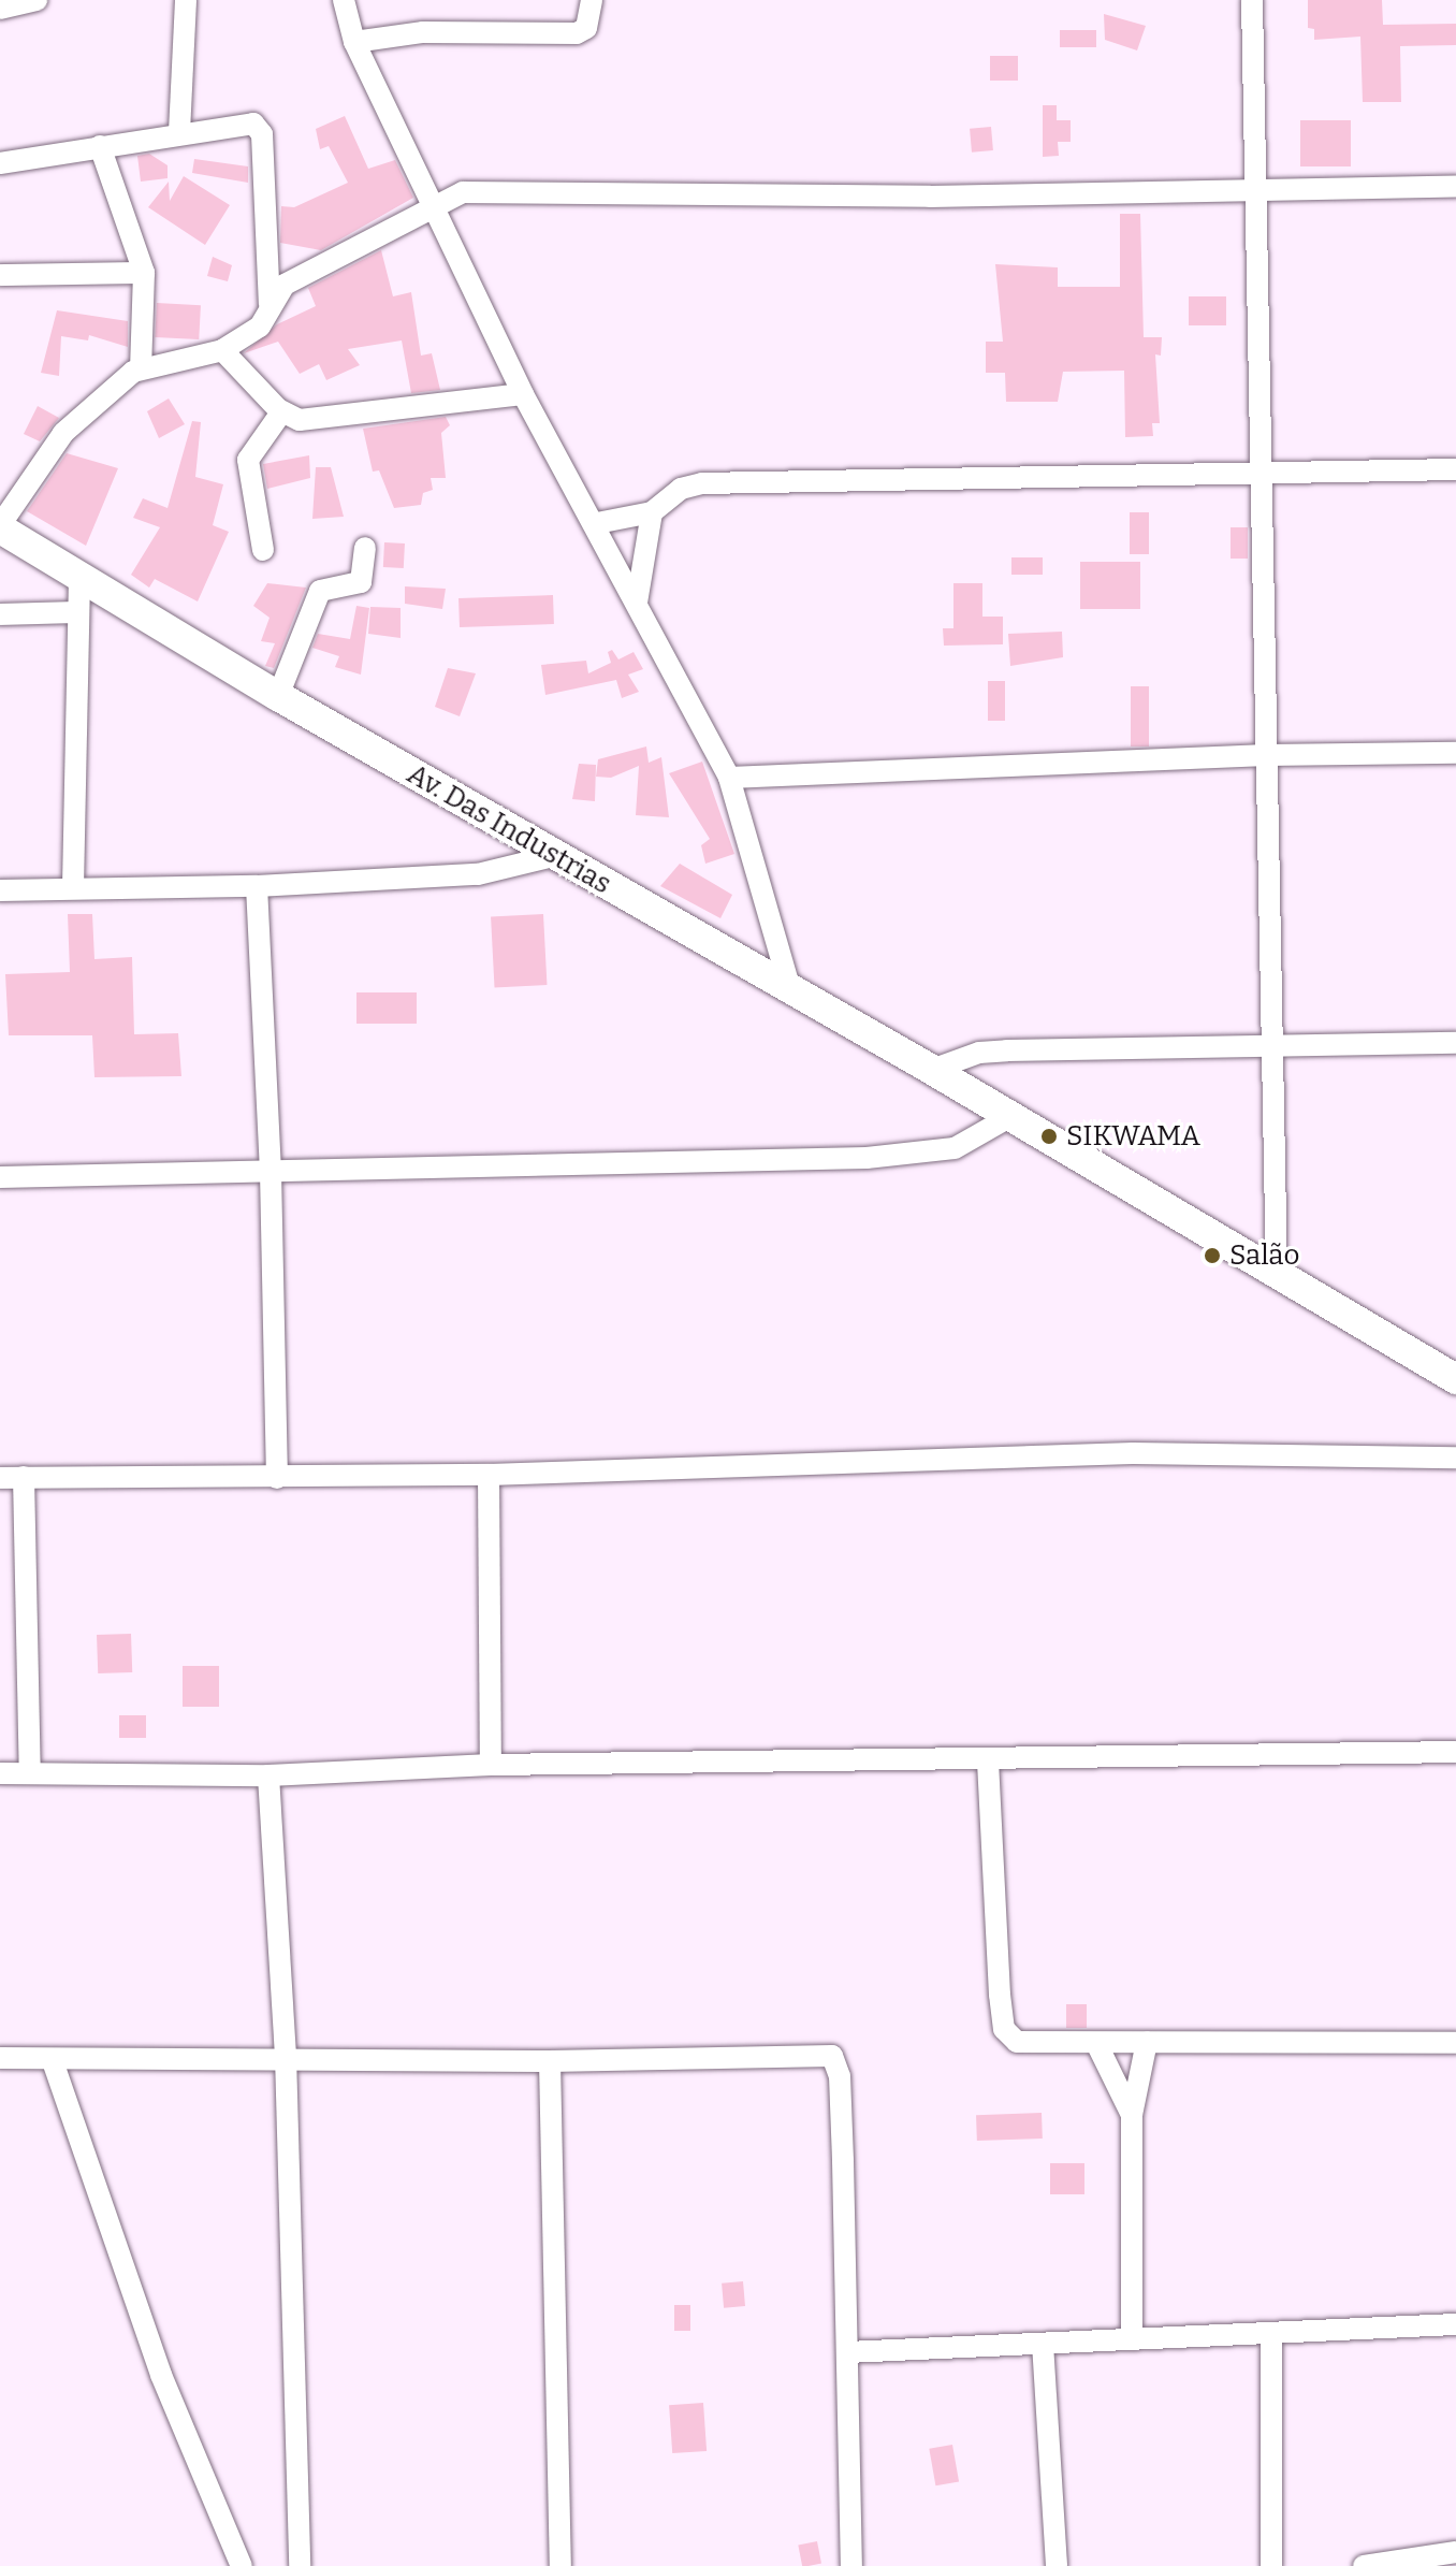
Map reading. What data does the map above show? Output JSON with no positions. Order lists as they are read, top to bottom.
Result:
{
  "streets": {
    "main road": ["Av. Das Industrias"]
  },
  "places": ["SIKWAMA", "Salão"]
}
